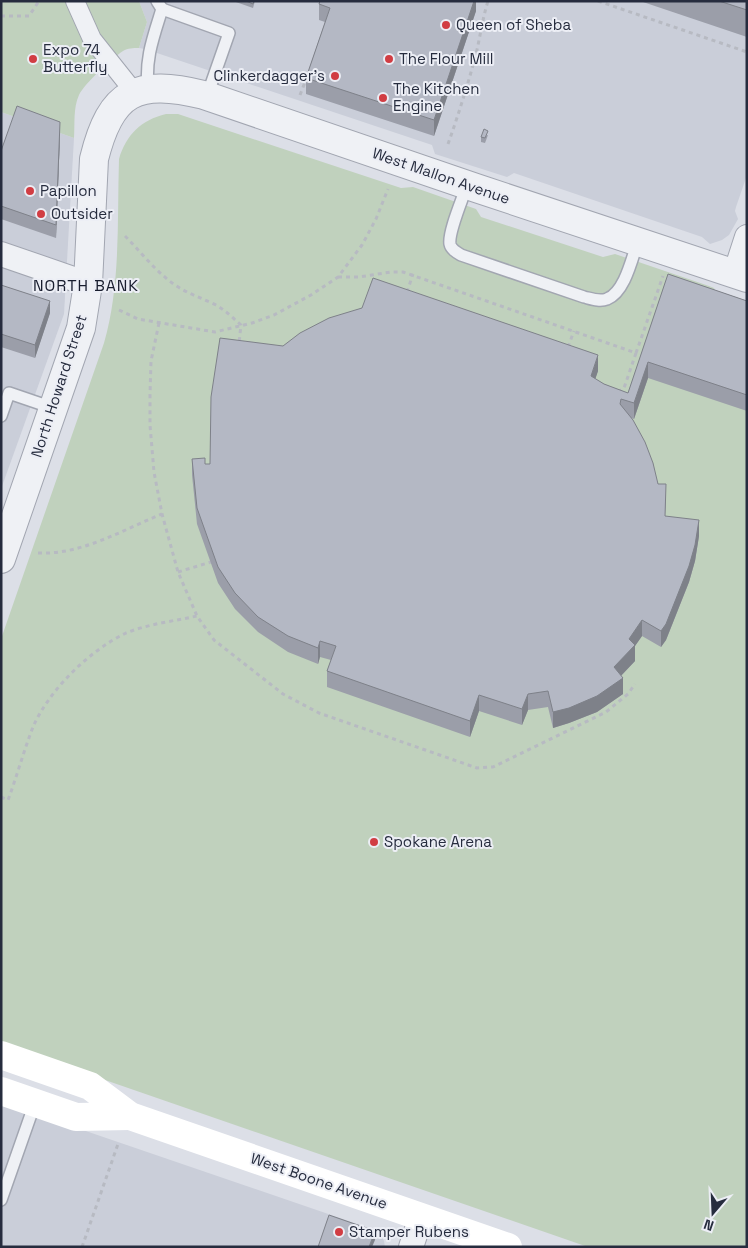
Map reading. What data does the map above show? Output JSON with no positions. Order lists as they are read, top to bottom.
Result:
{
  "streets": {
    "main road": ["West Boone Avenue"],
    "street": ["West Mallon Avenue", "North Howard Street"]
  },
  "crossings": [
    ["West Mallon Avenue", "North Howard Street"]
  ],
  "districts": ["NORTH BANK"],
  "places": [
    "Queen of Sheba",
    "Expo 74 Butterfly",
    "The Flour Mill",
    "Clinkerdagger's",
    "The Kitchen Engine",
    "Papillon",
    "Outsider",
    "Spokane Arena",
    "Stamper Rubens"
  ],
  "north": "bottom"
}
